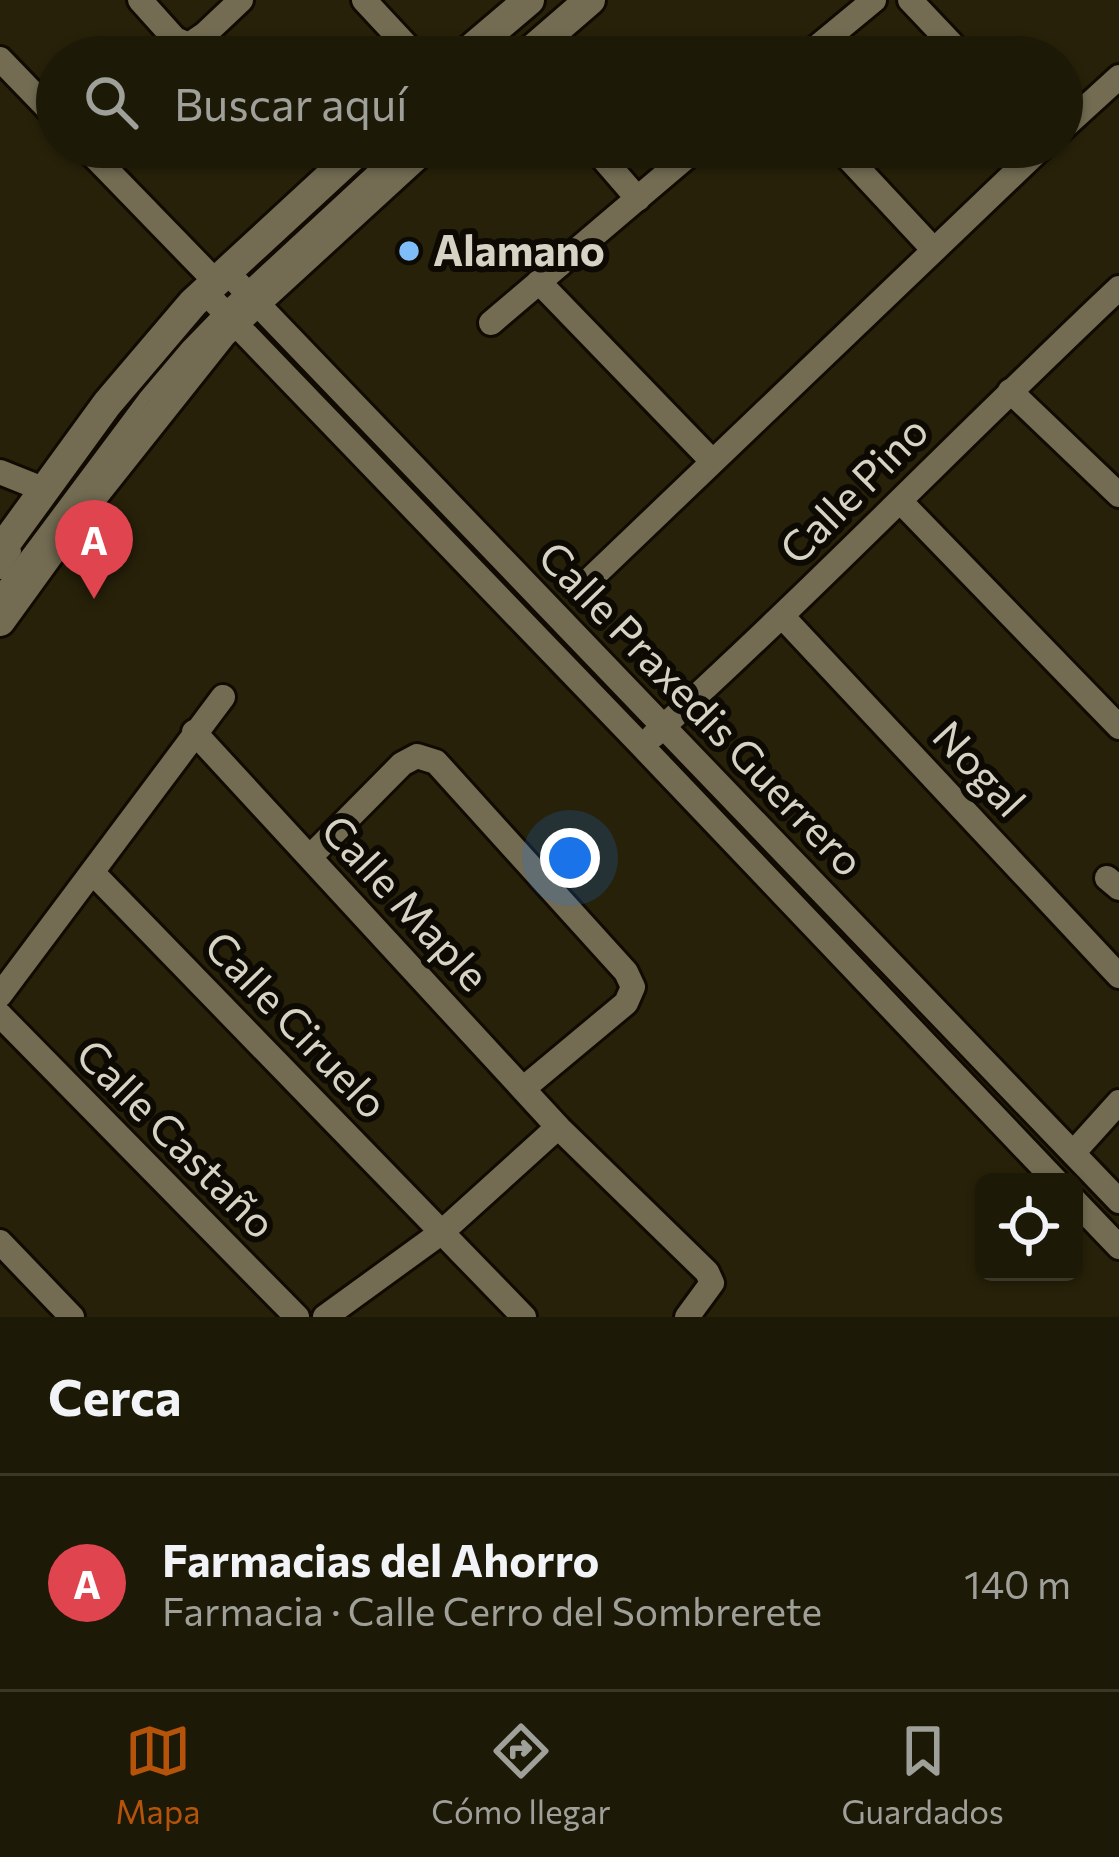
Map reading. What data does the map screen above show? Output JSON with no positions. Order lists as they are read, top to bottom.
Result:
{
  "streets": {
    "street": [
      "Calle Pino",
      "Calle Praxedis Guerrero",
      "Nogal",
      "Calle Maple",
      "Calle Ciruelo",
      "Calle Castaño"
    ]
  },
  "crossings": [
    ["Calle Pino", "Calle Praxedis Guerrero"],
    ["Calle Pino", "Nogal"]
  ],
  "places": ["Alamano"],
  "page": {
    "search": "Buscar aquí",
    "pins": "A",
    "heading": "Cerca",
    "list": [
      {
        "mark": "A",
        "name": "Farmacias del Ahorro",
        "note": "Farmacia · Calle Cerro del Sombrerete",
        "value": "140 m"
      }
    ],
    "nav": ["Mapa", "Cómo llegar", "Guardados"]
  }
}
